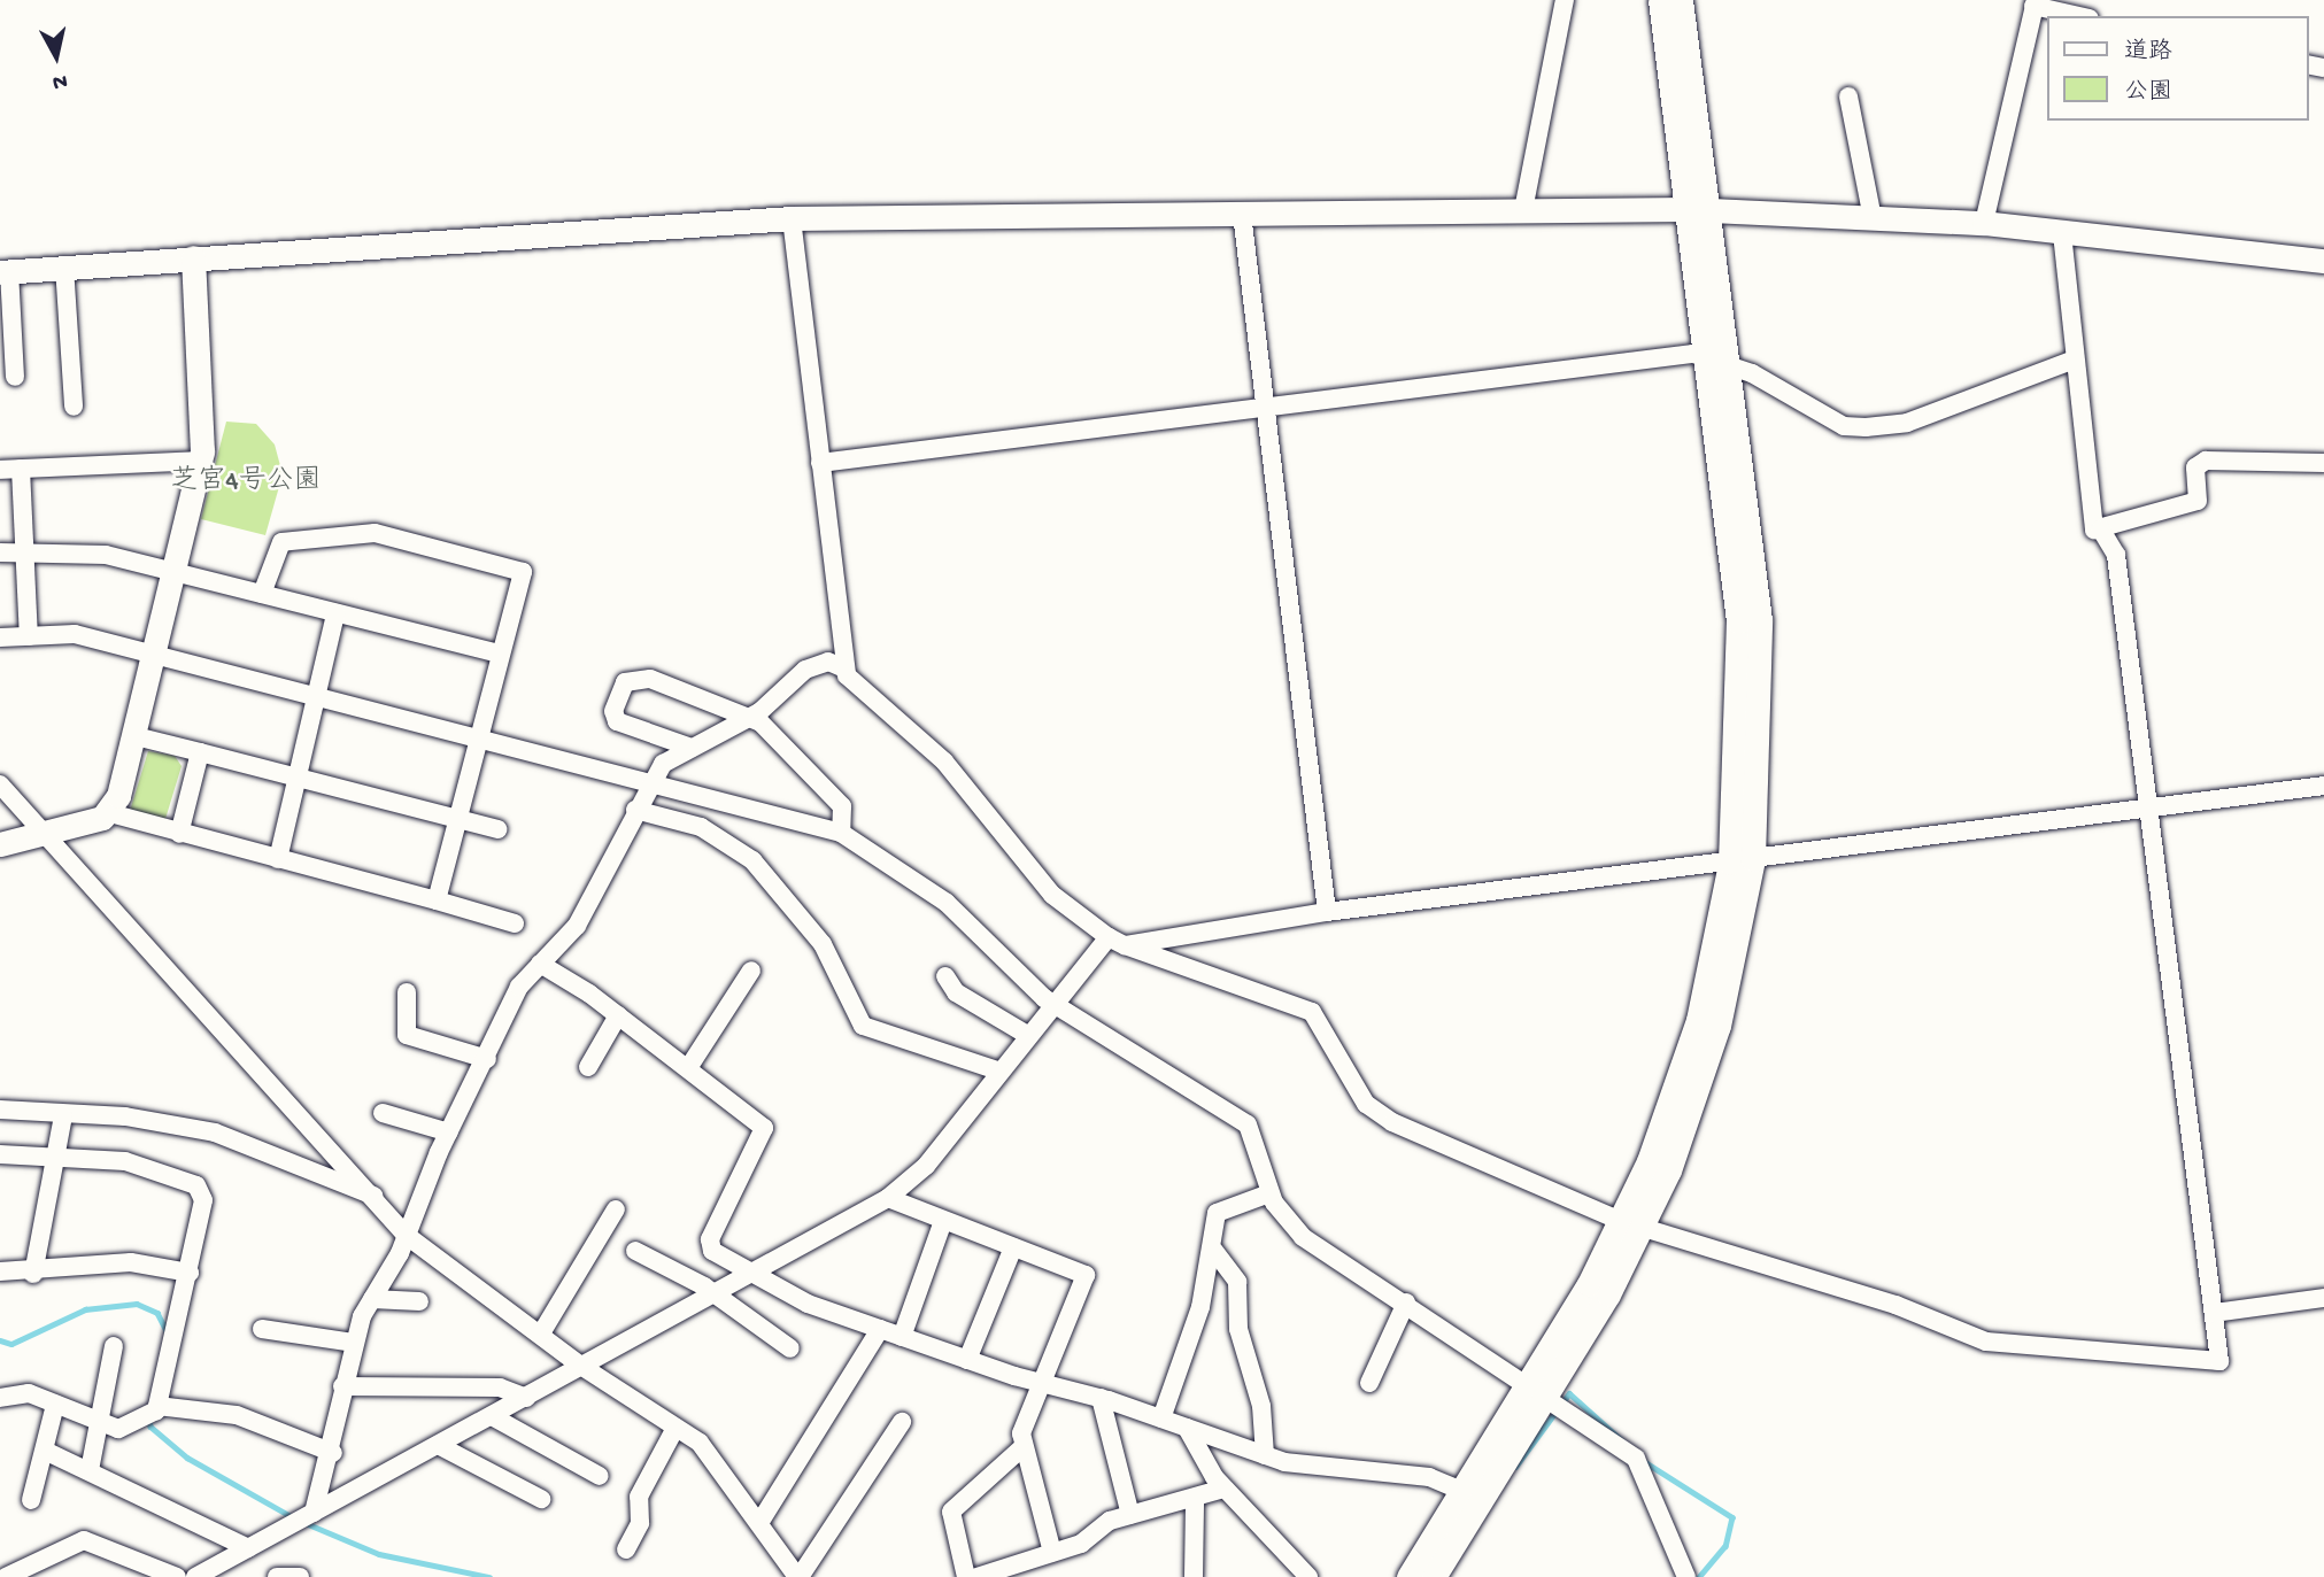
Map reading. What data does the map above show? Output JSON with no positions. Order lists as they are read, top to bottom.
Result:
{
  "parks": ["芝宮4号公園"],
  "legend": ["道路", "公園"],
  "north": "bottom"
}
